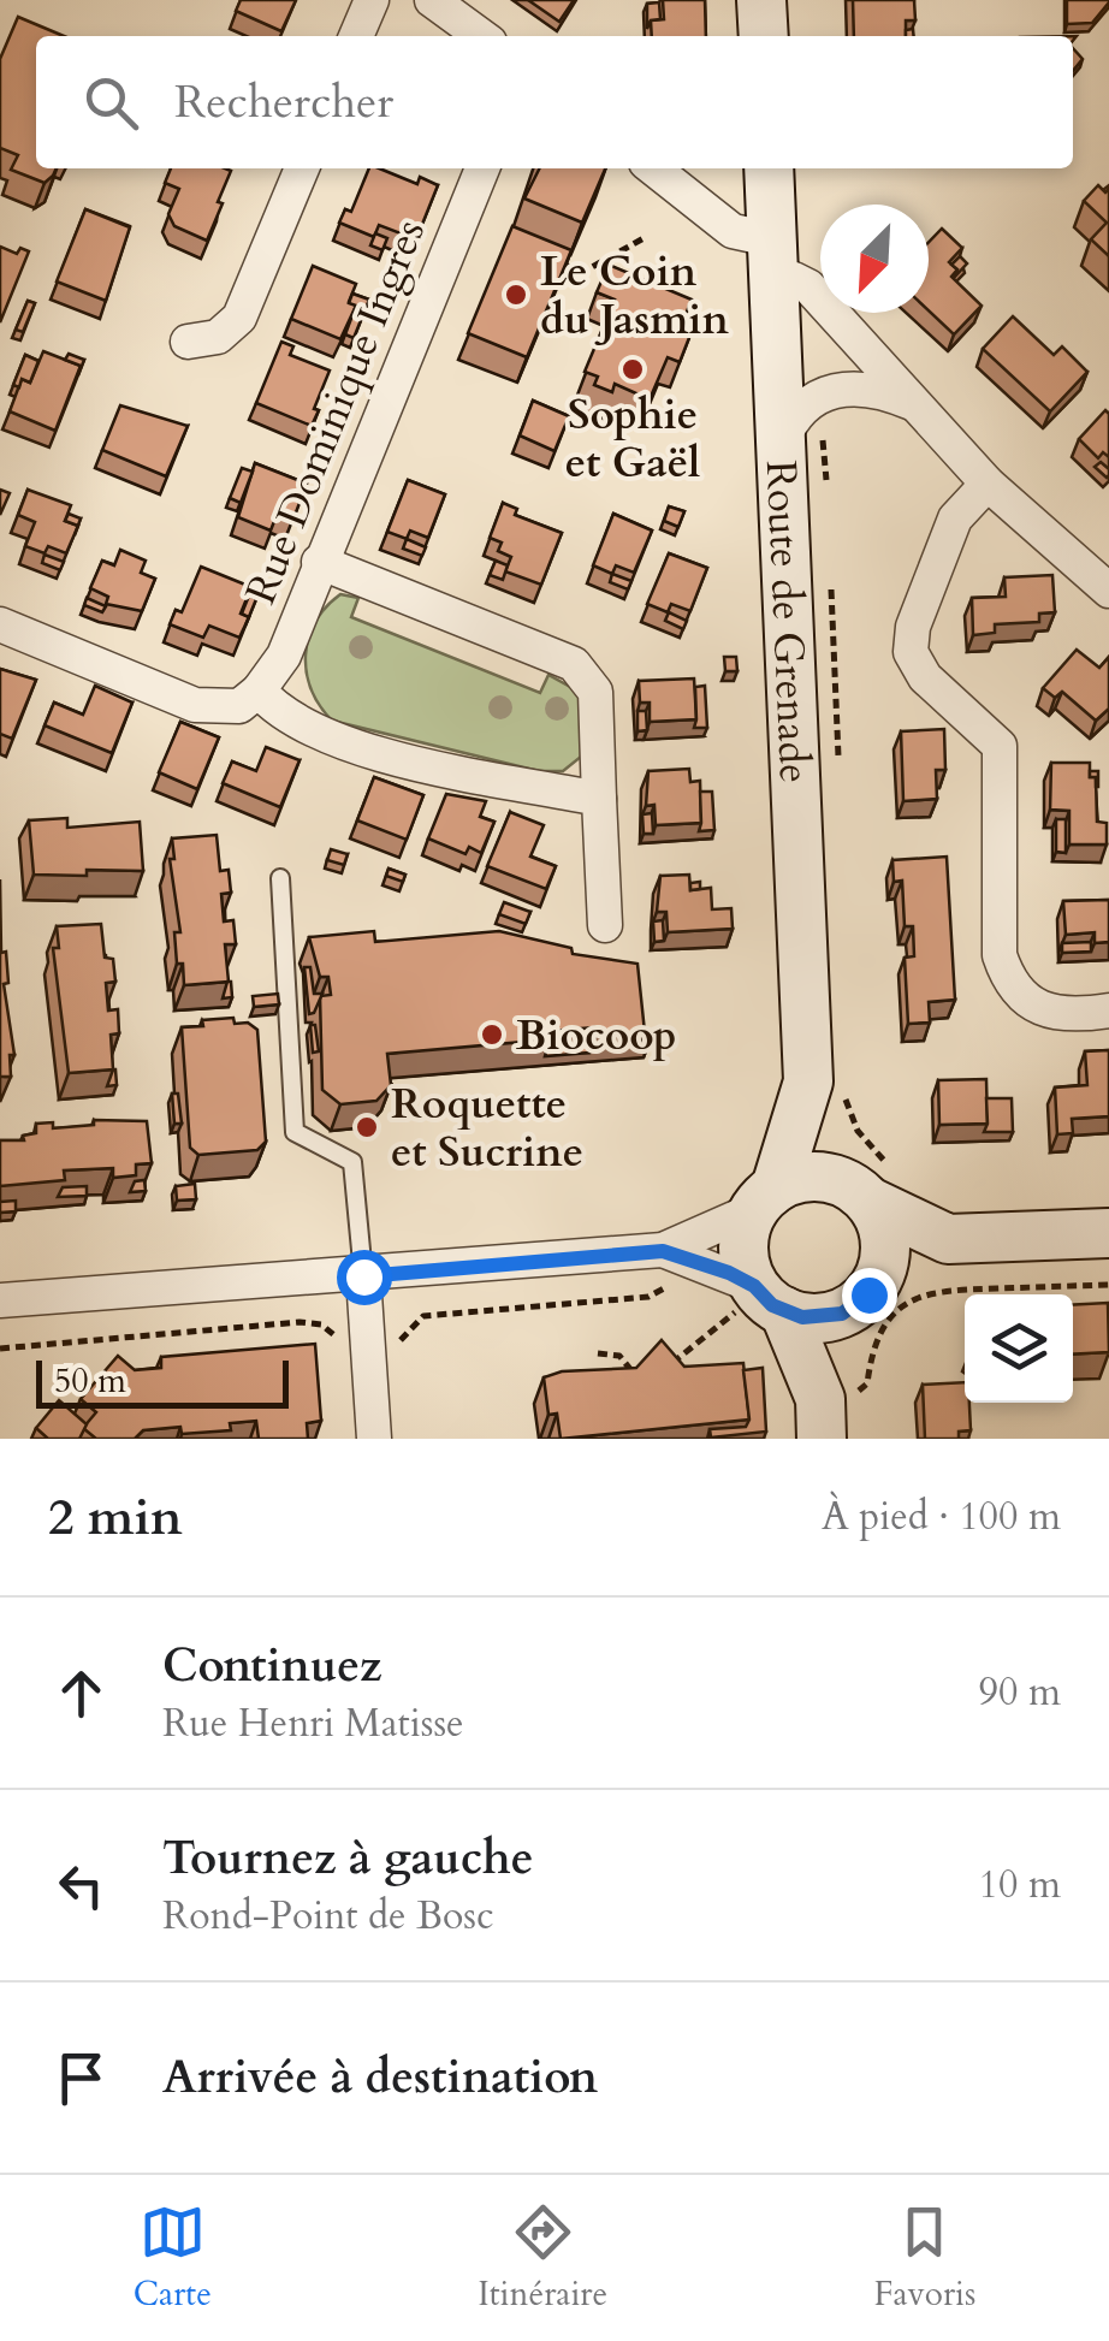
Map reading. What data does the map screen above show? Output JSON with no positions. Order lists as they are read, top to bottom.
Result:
{
  "streets": {
    "main road": ["Route de Grenade"],
    "street": ["Rue Dominique Ingres"]
  },
  "places": [
    "Le Coin du Jasmin",
    "Sophie et Gaël",
    "Biocoop",
    "Roquette et Sucrine"
  ],
  "scale_bar": "50 m",
  "north": "bottom left",
  "page": {
    "search": "Rechercher",
    "scale": "50 m",
    "heading": ["2 min", "À pied · 100 m"],
    "list": [
      ["Continuez", "Rue Henri Matisse", "90 m"],
      ["Tournez à gauche", "Rond-Point de Bosc", "10 m"],
      "Arrivée à destination"
    ],
    "nav": ["Carte", "Itinéraire", "Favoris"]
  }
}
